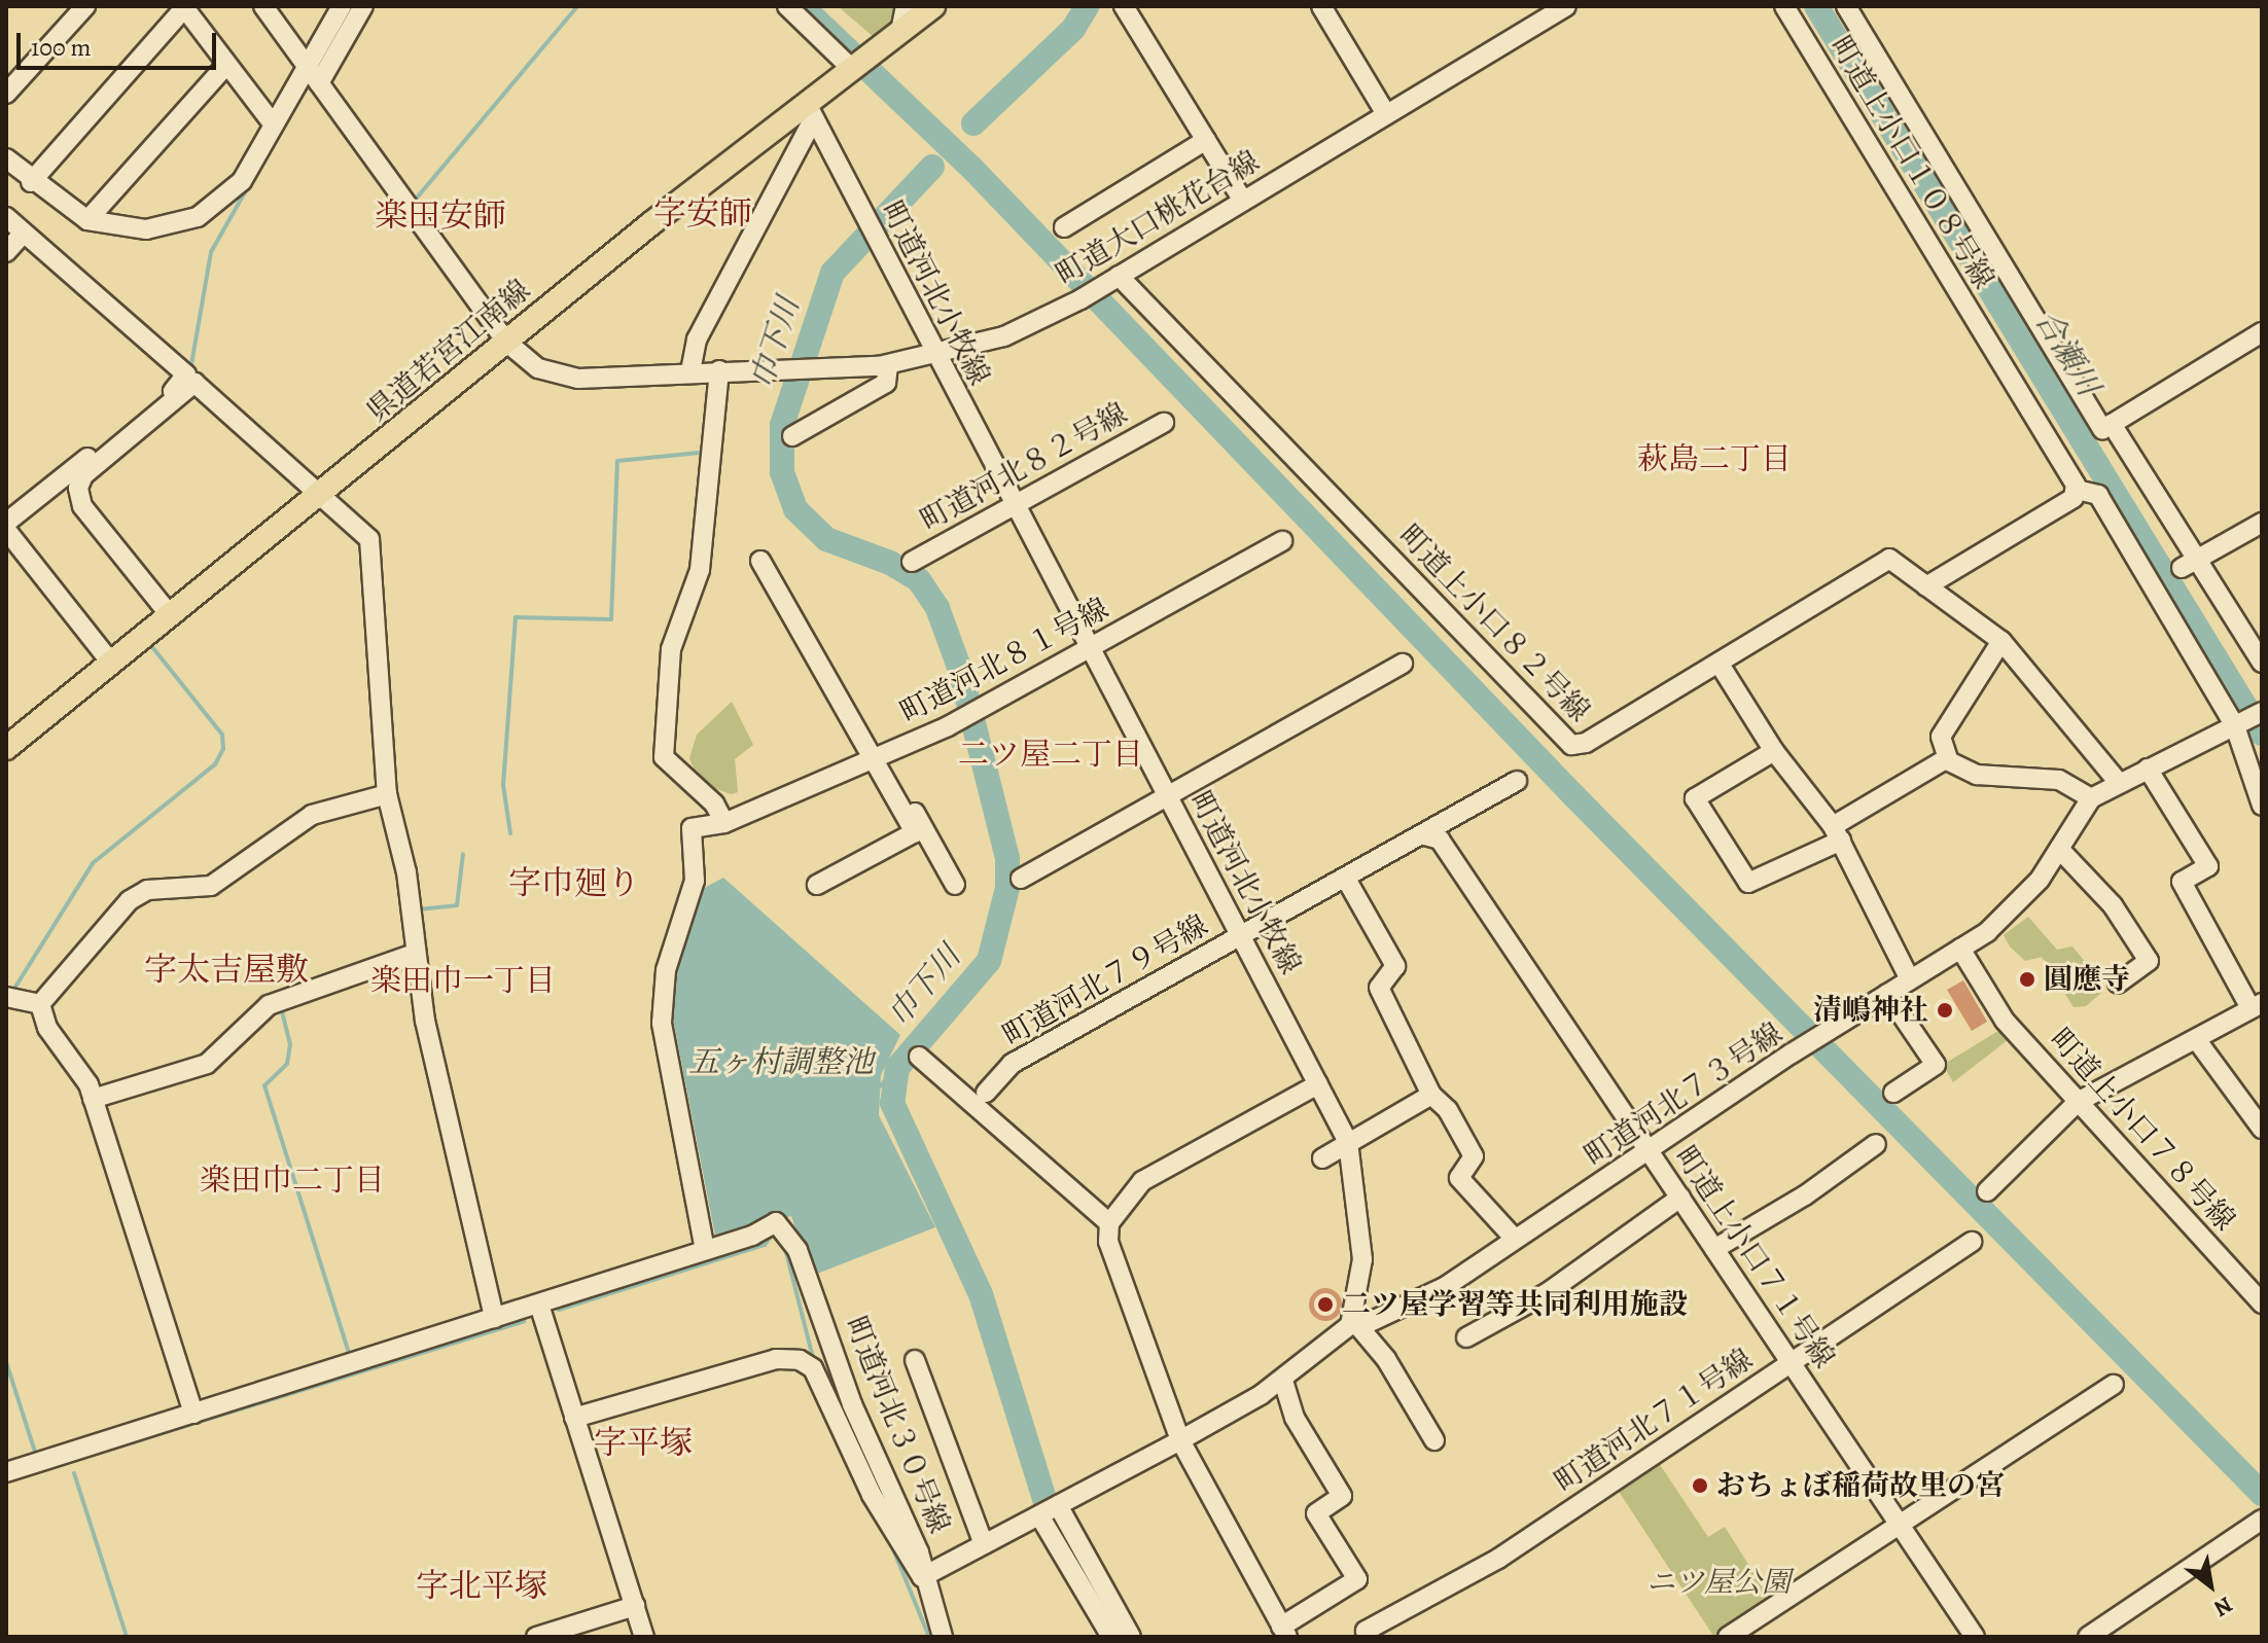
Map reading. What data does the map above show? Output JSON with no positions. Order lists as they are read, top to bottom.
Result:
{
  "streets": {
    "main road": ["県道若宮江南線"],
    "street": [
      "町道上小口１０８号線",
      "町道大口桃花台線",
      "町道河北小牧線",
      "町道河北８２号線",
      "町道上小口８２号線",
      "町道河北８１号線",
      "町道河北７９号線",
      "町道河北７３号線",
      "町道上小口７８号線",
      "町道上小口７１号線",
      "町道河北７１号線",
      "町道河北３０号線"
    ]
  },
  "crossings": [
    ["町道大口桃花台線", "町道河北小牧線"],
    ["町道大口桃花台線", "県道若宮江南線"],
    ["町道大口桃花台線", "町道上小口８２号線"],
    ["町道河北小牧線", "県道若宮江南線"],
    ["町道河北小牧線", "町道河北８２号線"],
    ["町道河北小牧線", "町道河北８１号線"],
    ["町道河北小牧線", "町道河北７９号線"],
    ["町道河北小牧線", "町道河北７３号線"],
    ["町道河北８１号線", "町道河北３０号線"],
    ["町道河北７９号線", "町道上小口７１号線"],
    ["町道河北７３号線", "町道上小口７８号線"],
    ["町道河北７３号線", "町道上小口７１号線"],
    ["町道上小口７１号線", "町道河北７１号線"]
  ],
  "districts": [
    "字安師",
    "楽田安師",
    "萩島二丁目",
    "二ツ屋二丁目",
    "字巾廻り",
    "字太吉屋敷",
    "楽田巾一丁目",
    "楽田巾二丁目",
    "字平塚",
    "字北平塚"
  ],
  "water": ["巾下川", "合瀬川", "五ヶ村調整池"],
  "parks": ["ニツ屋公園"],
  "places": [
    "圓應寺",
    "清嶋神社",
    "二ツ屋学習等共同利用施設",
    "おちょぼ稲荷故里の宮"
  ],
  "scale_bar": "100 m",
  "north": "bottom right"
}
